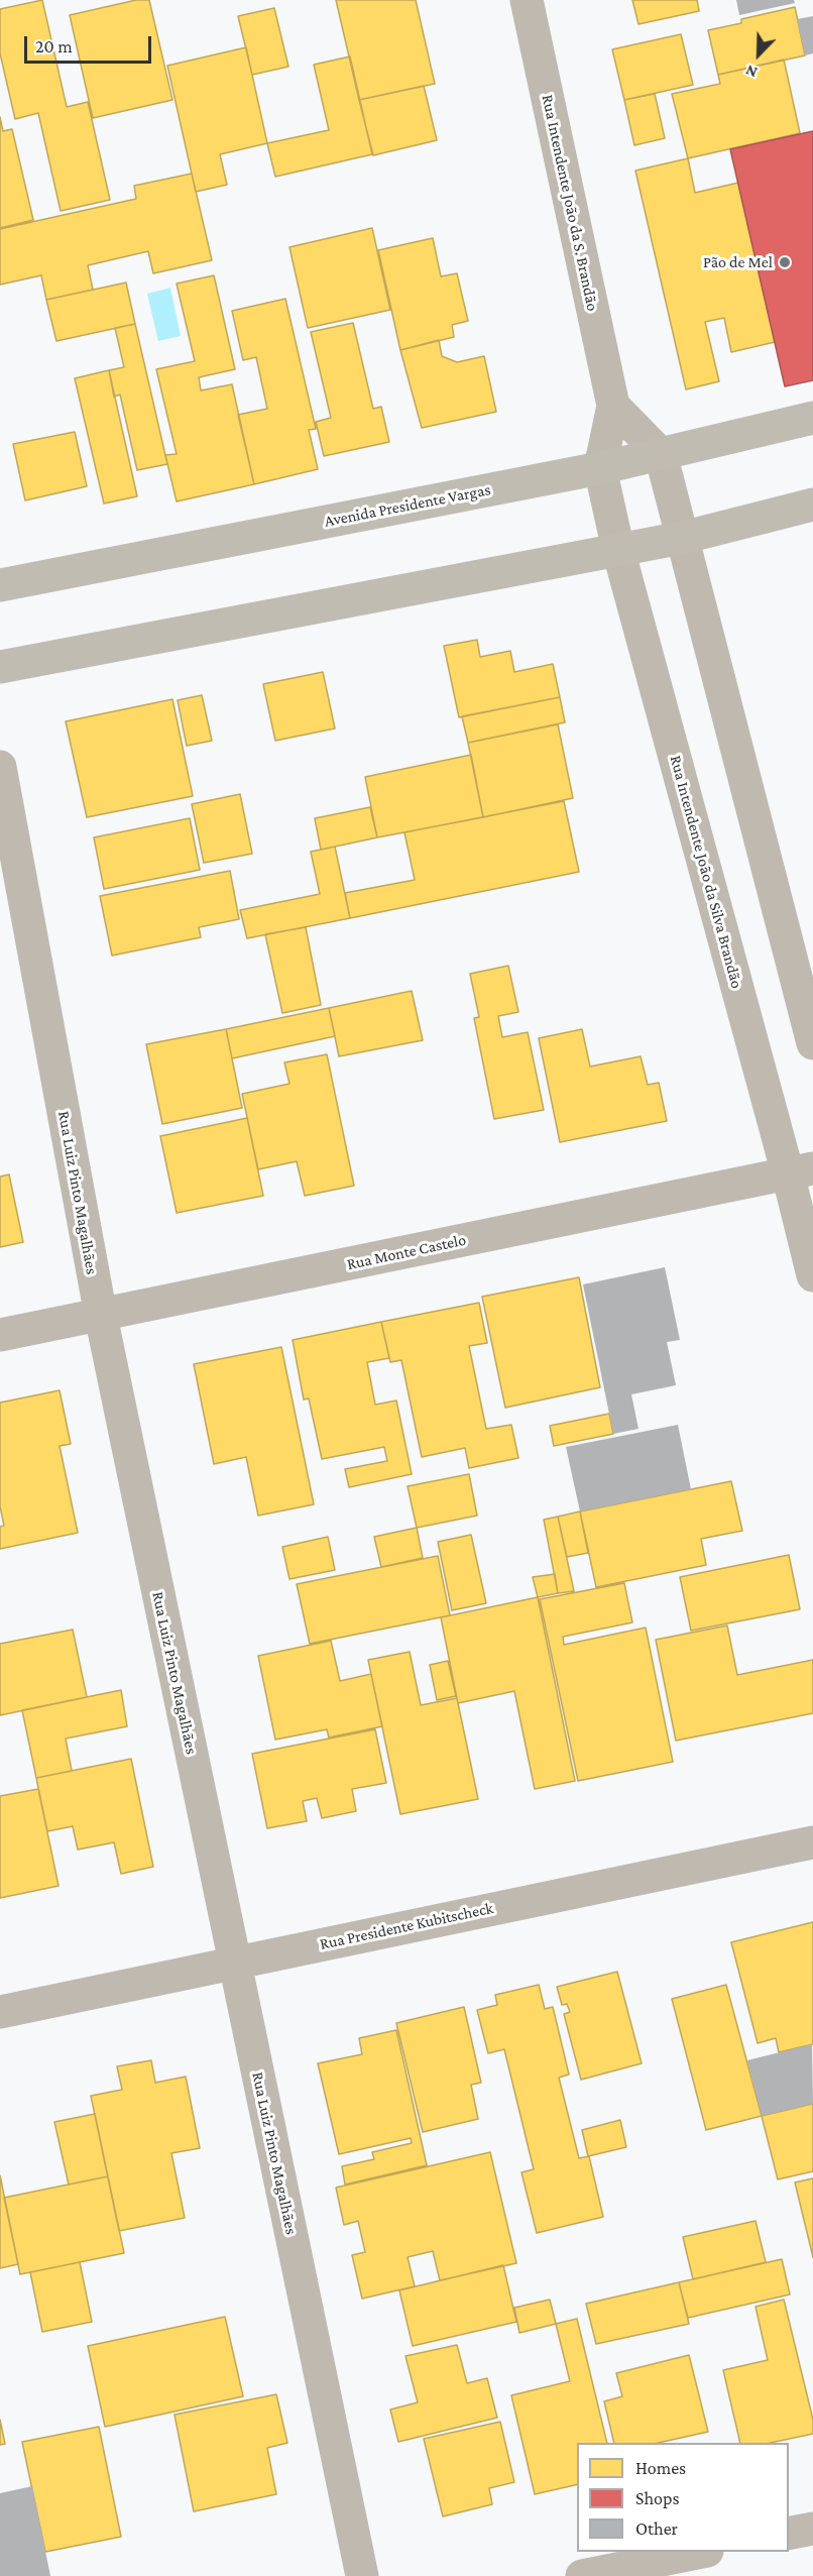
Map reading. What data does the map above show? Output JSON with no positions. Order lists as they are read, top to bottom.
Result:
{
  "streets": {
    "main road": ["Avenida Presidente Vargas"],
    "street": [
      "Rua Intendente João da S. Brandão",
      "Rua Intendente João da Silva Brandão",
      "Rua Luiz Pinto Magalhães",
      "Rua Monte Castelo",
      "Rua Presidente Kubitscheck"
    ]
  },
  "crossings": [
    ["Rua Intendente João da S. Brandão", "Avenida Presidente Vargas"],
    ["Rua Intendente João da S. Brandão", "Rua Intendente João da Silva Brandão"],
    ["Avenida Presidente Vargas", "Rua Intendente João da Silva Brandão"],
    ["Rua Intendente João da Silva Brandão", "Rua Monte Castelo"],
    ["Rua Luiz Pinto Magalhães", "Rua Monte Castelo"],
    ["Rua Luiz Pinto Magalhães", "Rua Presidente Kubitscheck"]
  ],
  "places": ["Pão de Mel"],
  "legend": ["Homes", "Shops", "Other"],
  "scale_bar": "20 m",
  "north": "bottom left"
}
